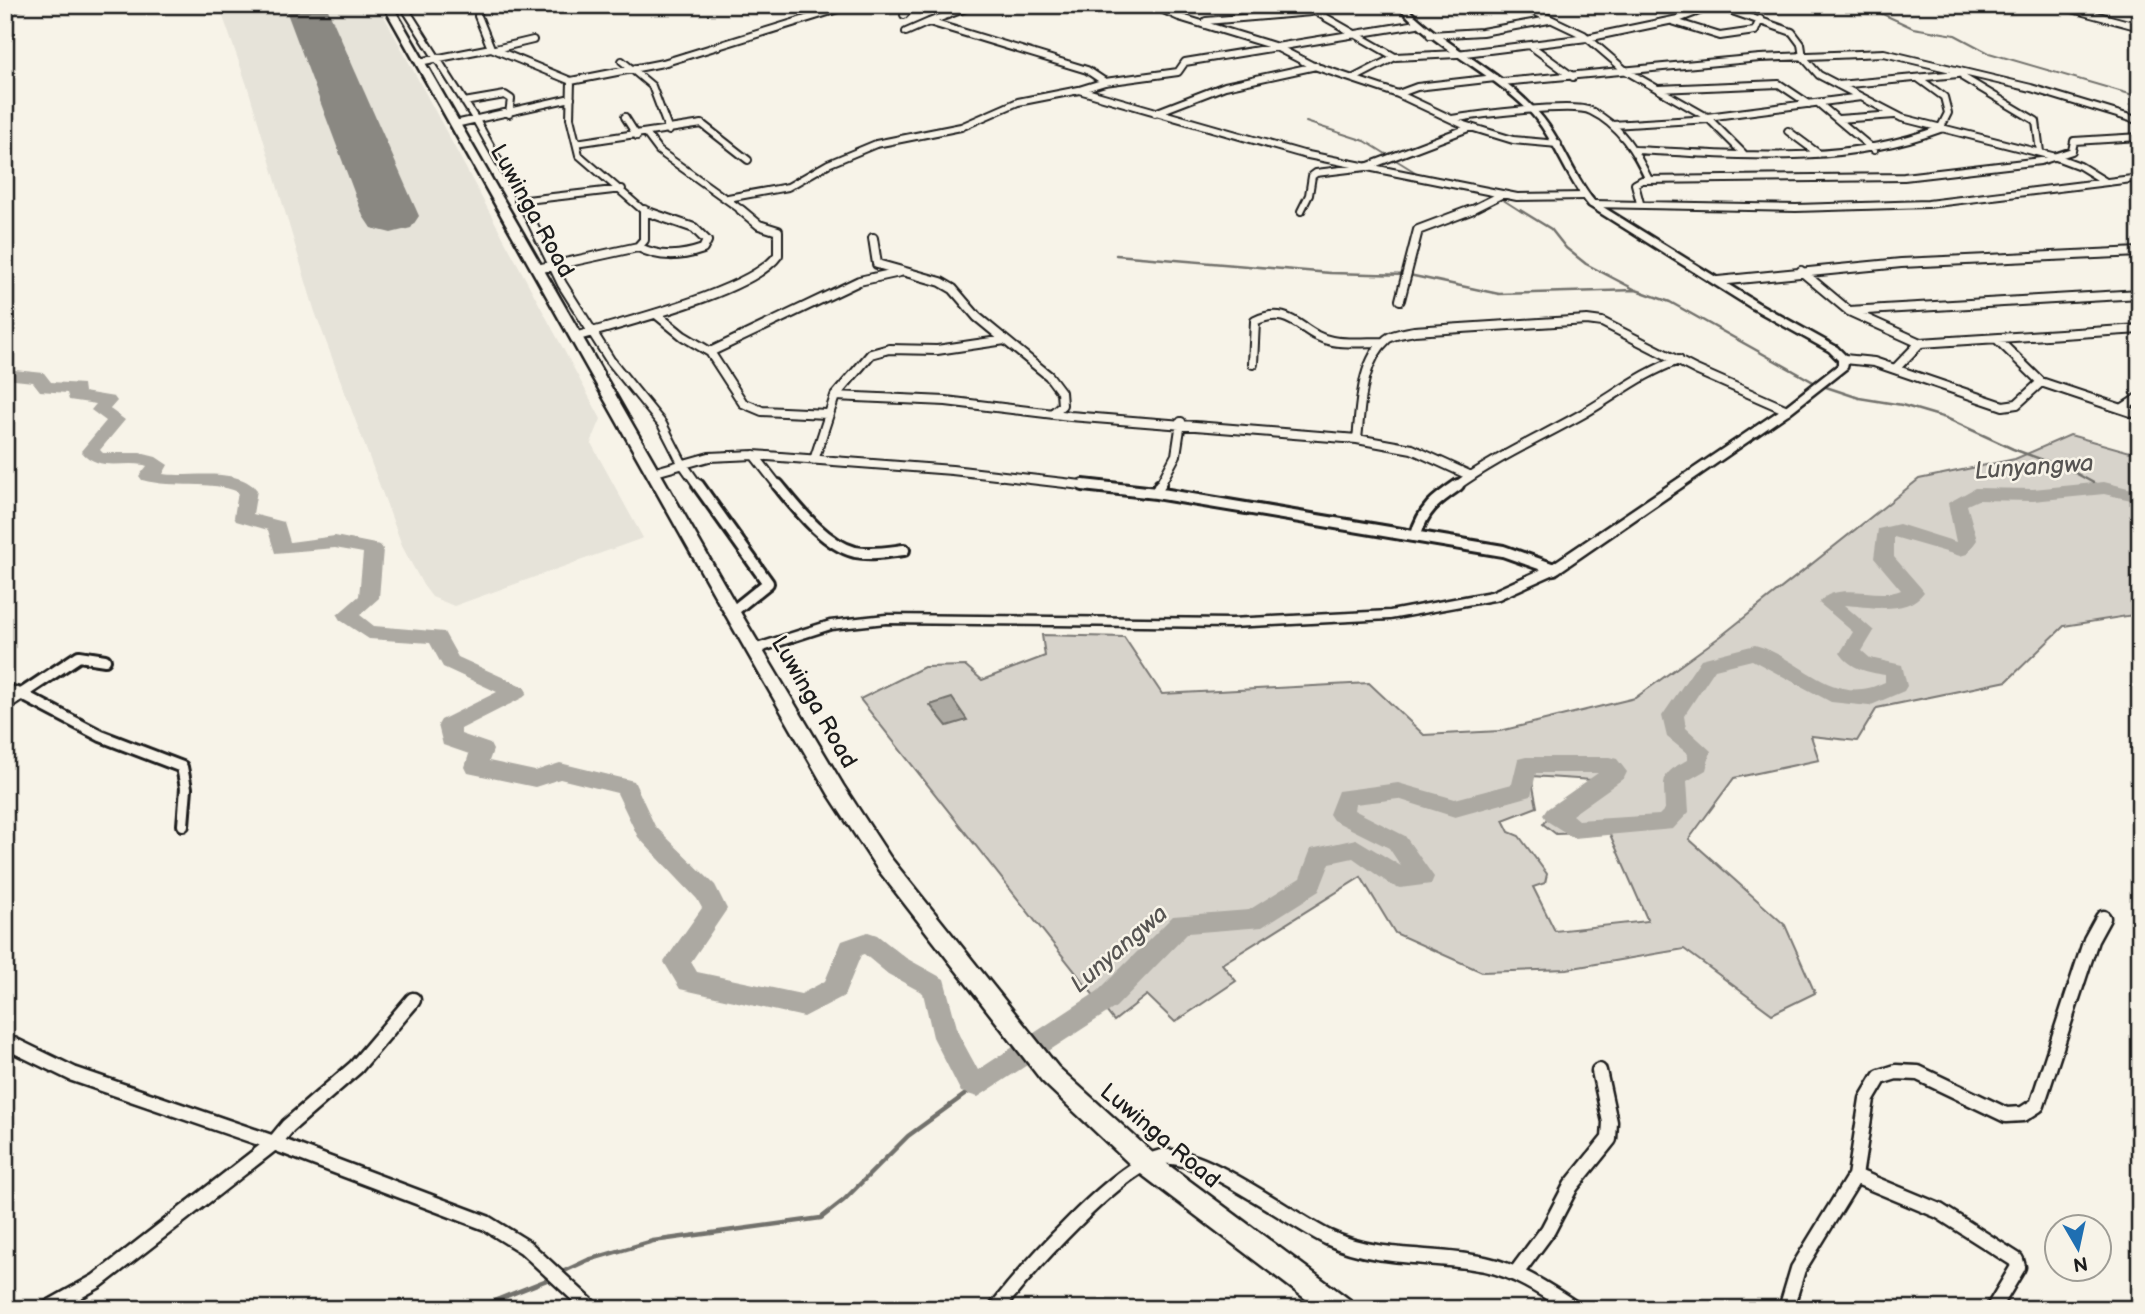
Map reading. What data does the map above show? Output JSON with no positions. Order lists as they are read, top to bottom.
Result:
{
  "streets": {
    "highway": ["Luwinga Road"]
  },
  "water": ["Lunyangwa"],
  "north": "bottom"
}
